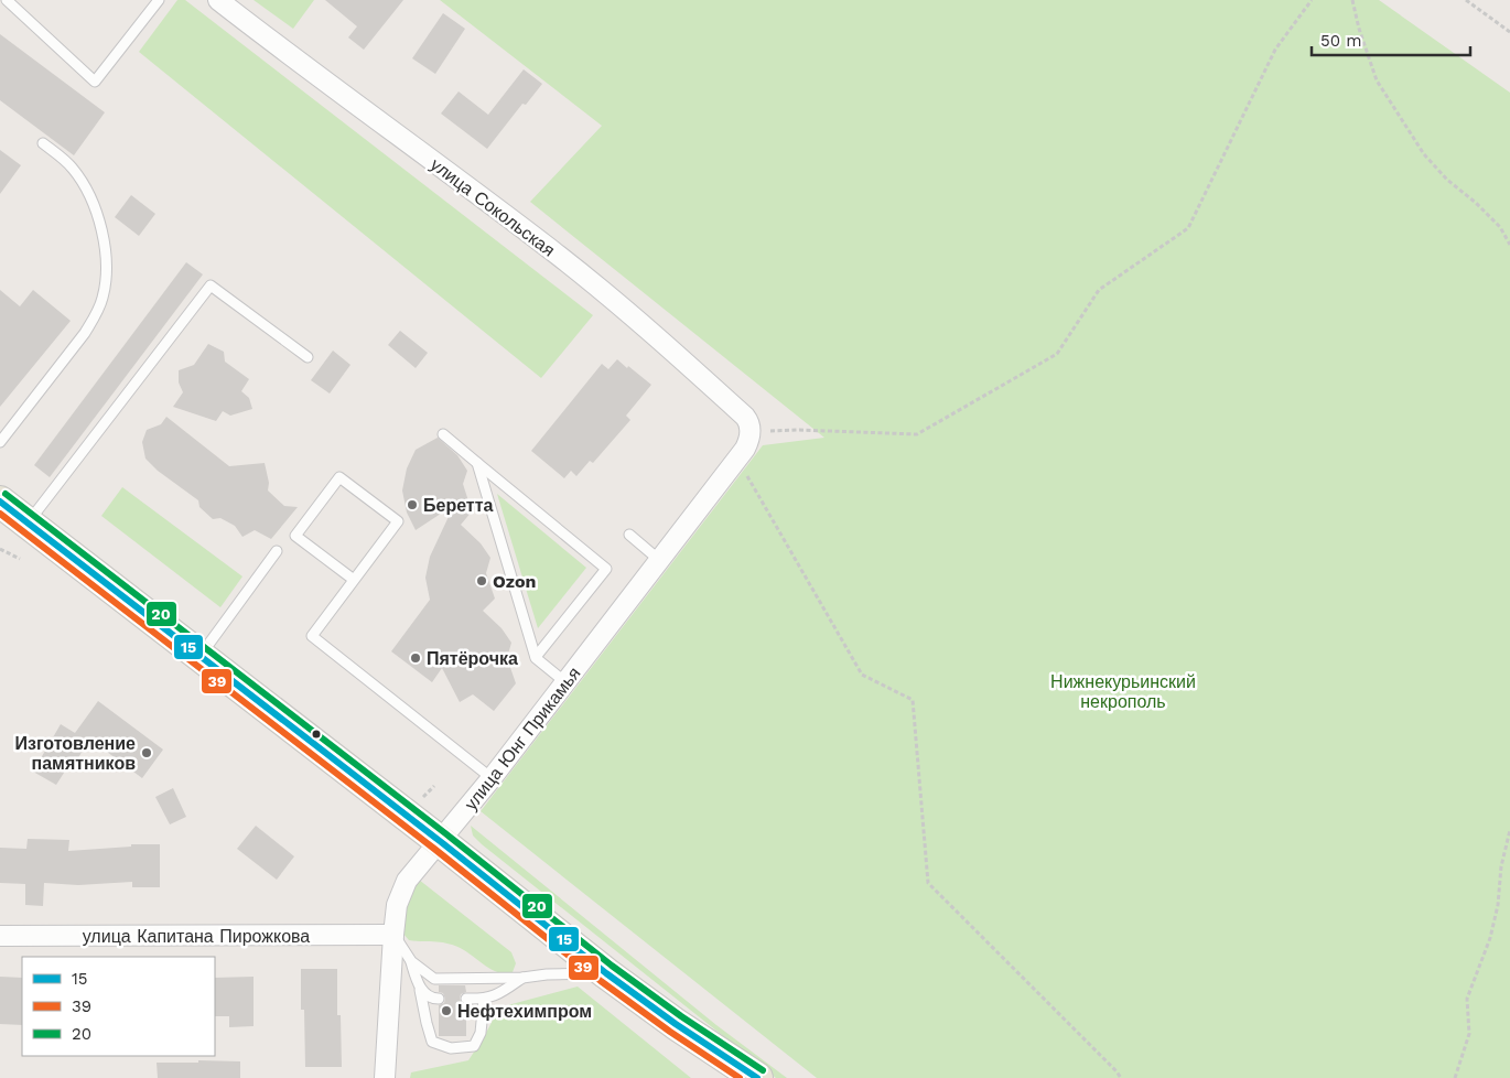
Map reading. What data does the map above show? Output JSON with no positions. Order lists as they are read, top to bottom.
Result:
{
  "streets": {
    "street": ["улица Сокольская", "улица Юнг Прикамья", "улица Капитана Пирожкова"]
  },
  "crossings": [
    ["улица Сокольская", "улица Юнг Прикамья"],
    ["улица Юнг Прикамья", "улица Капитана Пирожкова"]
  ],
  "parks": ["Нижнекурьинский некрополь"],
  "places": [
    "Беретта",
    "Ozon",
    "Пятёрочка",
    "Изготовление памятников",
    "Нефтехимпром"
  ],
  "lines": ["transit line 20", "transit line 15", "transit line 39"],
  "legend": ["15", "39", "20"],
  "scale_bar": "50 m"
}
